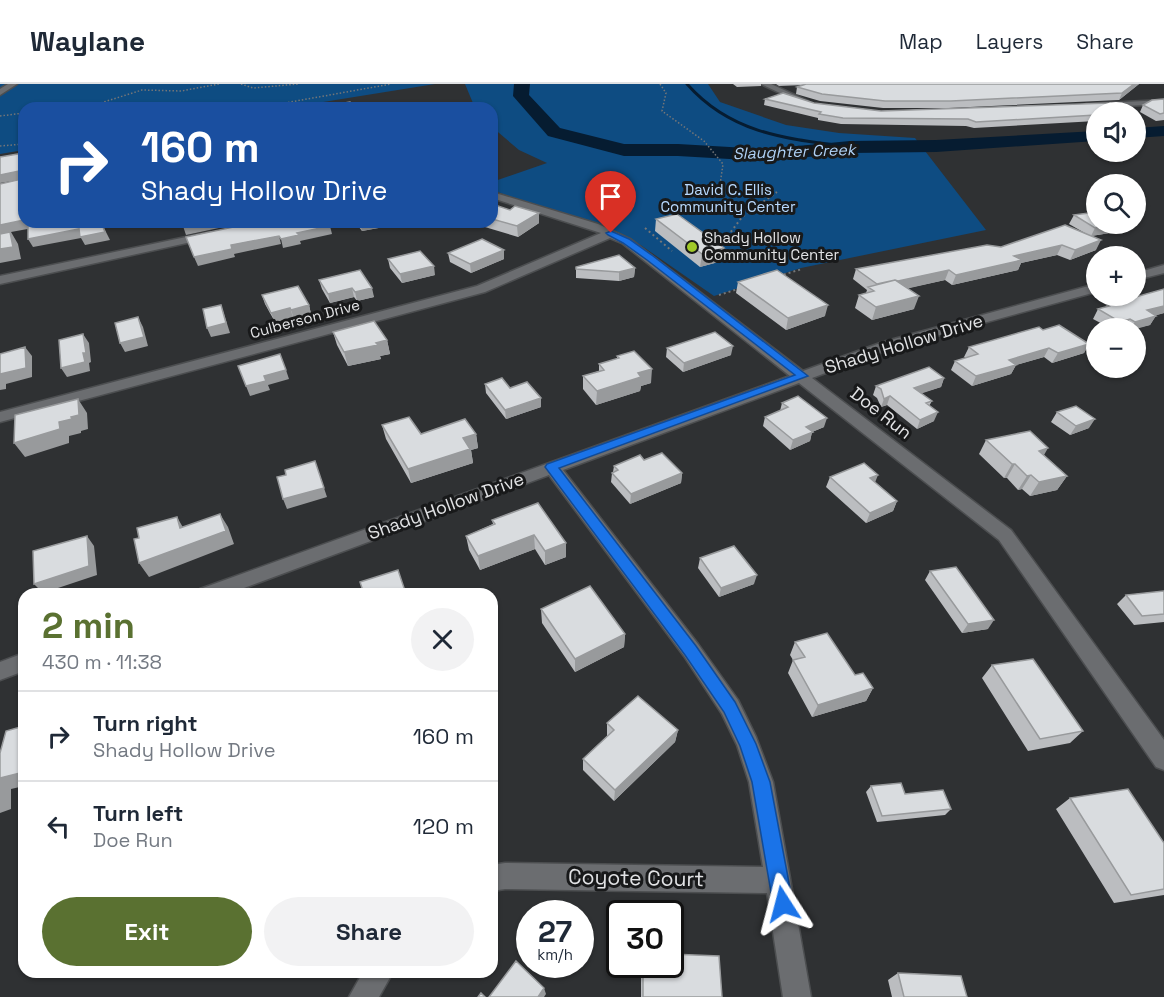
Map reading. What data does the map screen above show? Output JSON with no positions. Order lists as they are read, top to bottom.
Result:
{
  "streets": {
    "street": [
      "Culberson Drive",
      "Shady Hollow Drive",
      "Doe Run",
      "Coyote Court"
    ]
  },
  "crossings": [
    ["Culberson Drive", "Doe Run"],
    ["Shady Hollow Drive", "Doe Run"]
  ],
  "water": ["Slaughter Creek"],
  "parks": ["David C. Ellis Community Center"],
  "places": ["Shady Hollow Community Center"],
  "page": {
    "header": "Waylane",
    "nav": ["Map", "Layers", "Share"],
    "map_buttons": ["+", "−"],
    "turn": ["160 m", "Shady Hollow Drive"],
    "heading": ["2 min", "430 m · 11:38"],
    "list": [
      {
        "name": "Turn right",
        "note": "Shady Hollow Drive",
        "value": "160 m"
      },
      {
        "name": "Turn left",
        "note": "Doe Run",
        "value": "120 m"
      }
    ],
    "buttons": ["Exit", "Share"],
    "speed": "27 km/h",
    "limit": "30"
  }
}
